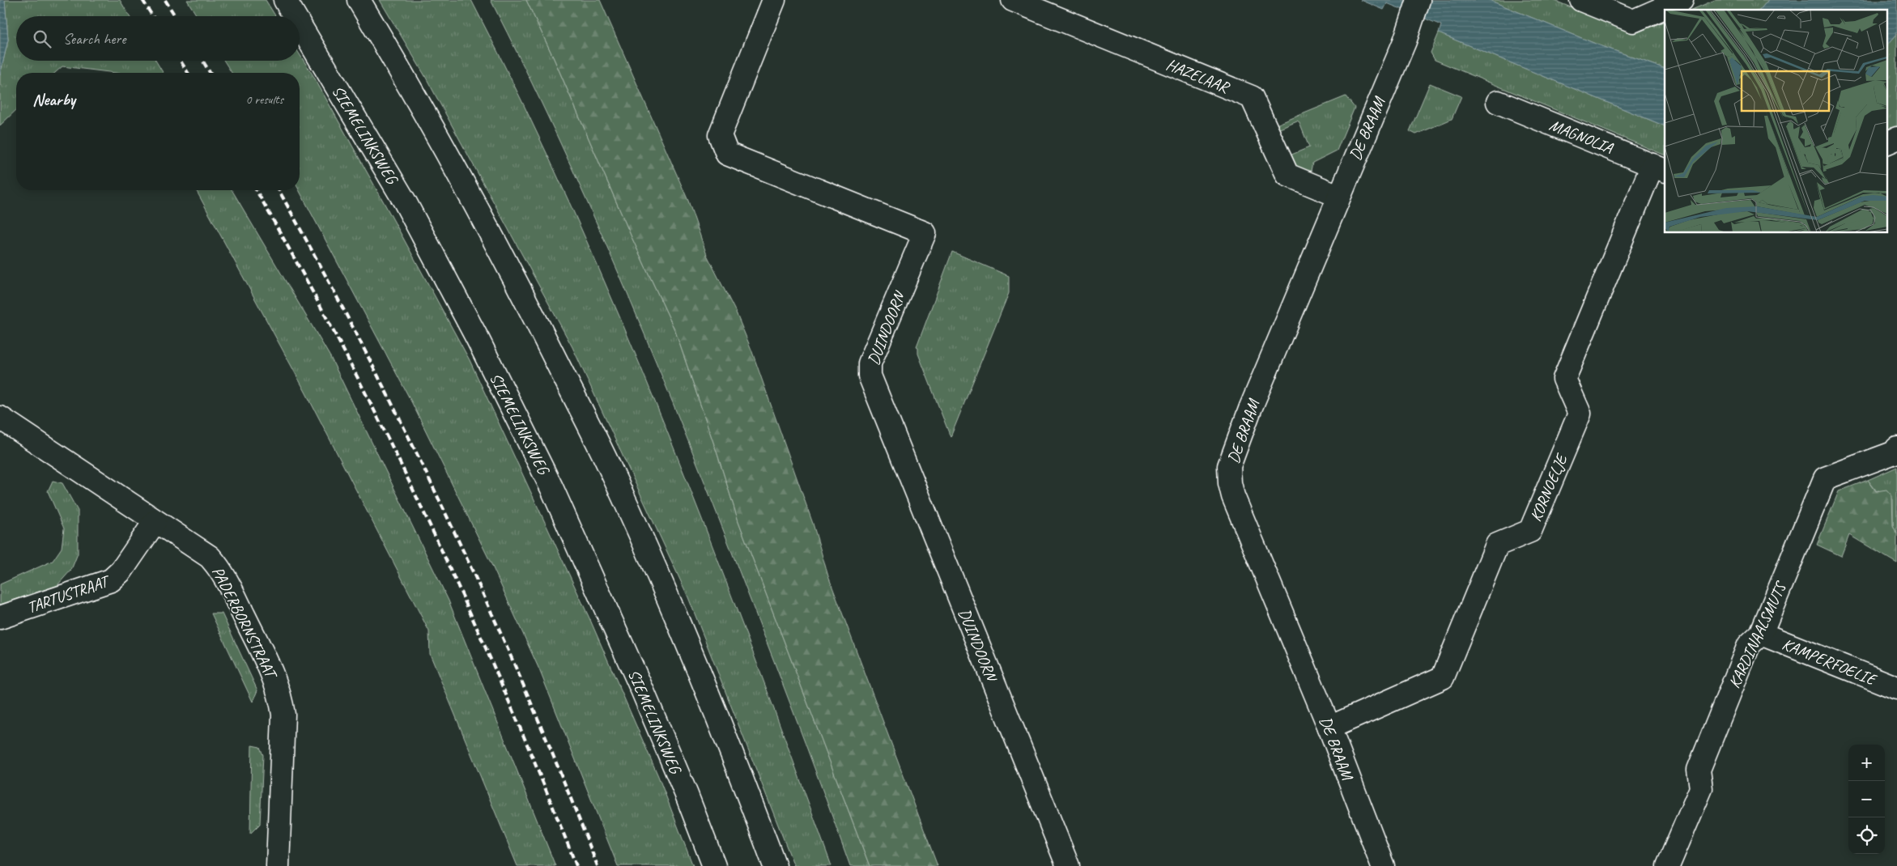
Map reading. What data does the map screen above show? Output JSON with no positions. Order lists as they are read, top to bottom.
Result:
{
  "streets": {
    "street": [
      "HAZELAAR",
      "DE BRAAM",
      "SIEMELINKSWEG",
      "MAGNOLIA",
      "DUINDOORN",
      "KORNOELJE",
      "TARTUSTRAAT",
      "PADERBORNSTRAAT",
      "KARDINAALSMUTS",
      "KAMPERFOELIE"
    ]
  },
  "crossings": [
    ["HAZELAAR", "DE BRAAM"],
    ["DE BRAAM", "KORNOELJE"],
    ["MAGNOLIA", "KORNOELJE"],
    ["TARTUSTRAAT", "PADERBORNSTRAAT"],
    ["KARDINAALSMUTS", "KAMPERFOELIE"]
  ],
  "page": {
    "search": "Search here",
    "heading": ["Nearby", "0 results"],
    "map_buttons": ["+", "−"]
  }
}
